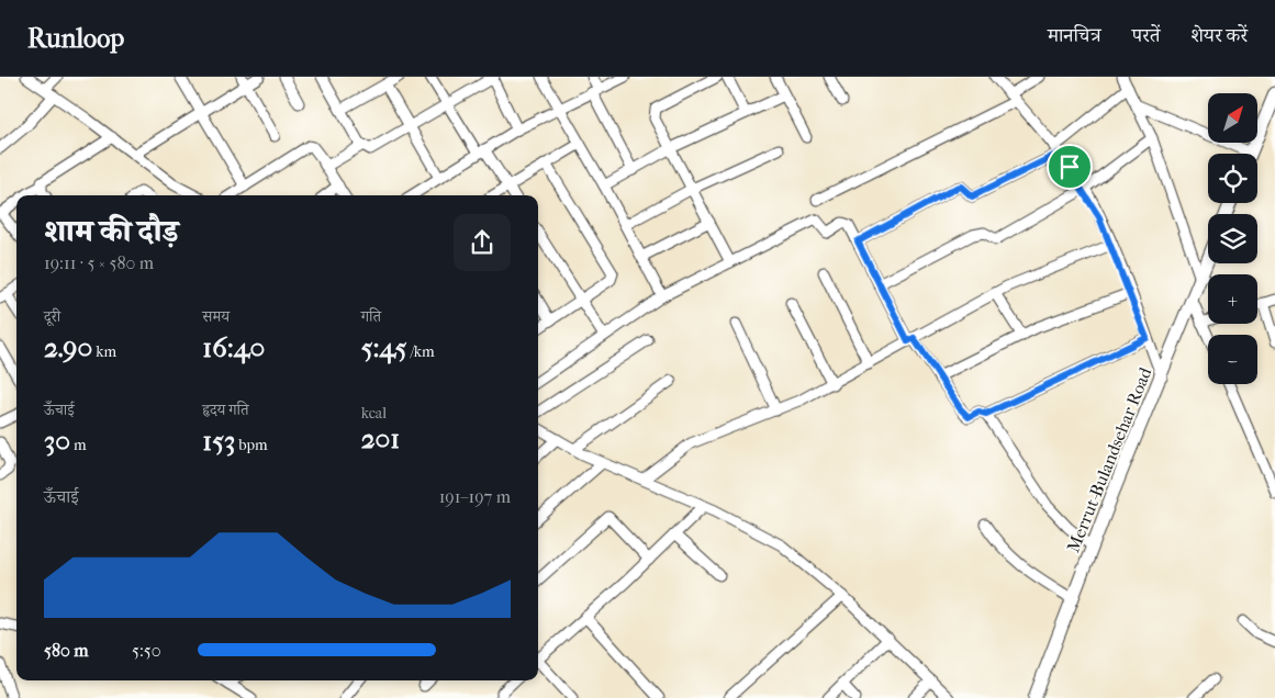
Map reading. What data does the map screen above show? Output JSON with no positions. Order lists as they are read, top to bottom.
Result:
{
  "streets": {
    "main road": ["Merrut-Bulandsehar Road"]
  },
  "north": "top right",
  "page": {
    "header": "Runloop",
    "nav": ["मानचित्र", "परतें", "शेयर करें"],
    "map_buttons": ["+", "−"],
    "heading": ["शाम की दौड़", "19:11 · 5 × 580 m"],
    "stats": [
      ["दूरी", "2.90 km"],
      ["समय", "16:40"],
      ["गति", "5:45 /km"],
      ["ऊँचाई", "30 m"],
      ["हृदय गति", "153 bpm"],
      ["kcal", "201"]
    ],
    "chart": ["ऊँचाई", "191–197 m"],
    "list": [
      {
        "name": "580 m",
        "note": "5:50"
      }
    ]
  }
}
